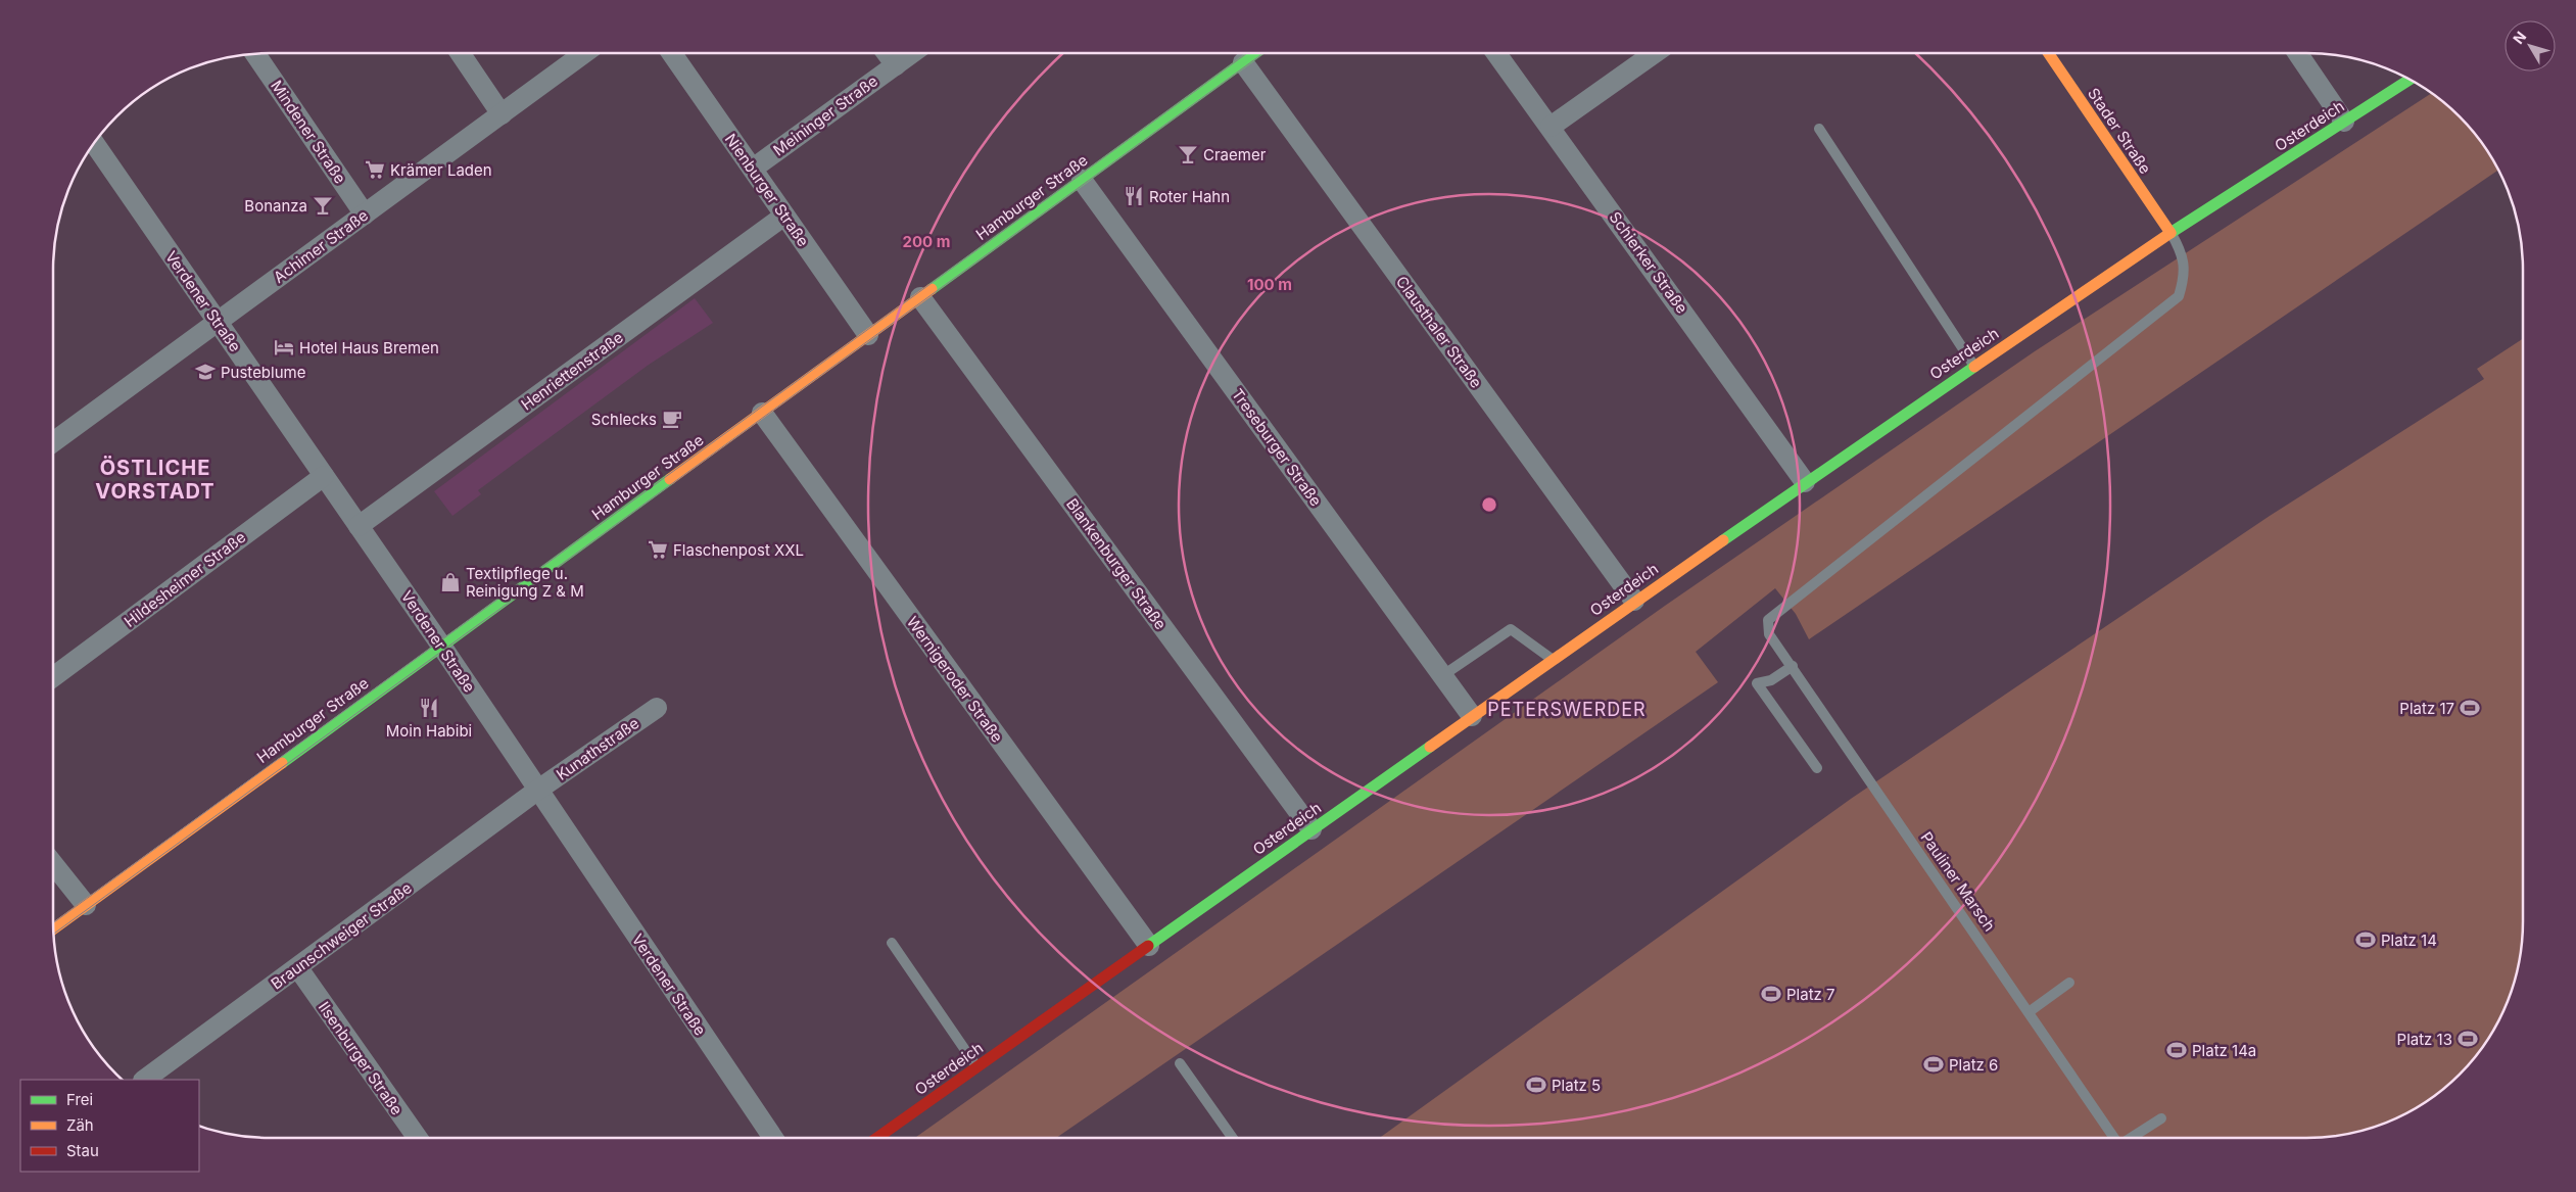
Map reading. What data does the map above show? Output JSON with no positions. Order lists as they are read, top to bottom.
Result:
{
  "streets": {
    "main road": ["Osterdeich", "Stader Straße", "Hamburger Straße"],
    "street": [
      "Meininger Straße",
      "Mindener Straße",
      "Nienburger Straße",
      "Achimer Straße",
      "Schierker Straße",
      "Verdener Straße",
      "Clausthaler Straße",
      "Henriettenstraße",
      "Treseburger Straße",
      "Blankenburger Straße",
      "Hildesheimer Straße",
      "Wernigeroder Straße",
      "Kunathstraße",
      "Braunschweiger Straße",
      "Ilsenburger Straße"
    ],
    "lane": ["Pauliner Marsch"]
  },
  "crossings": [
    ["Meininger Straße", "Nienburger Straße"],
    ["Osterdeich", "Stader Straße"],
    ["Osterdeich", "Schierker Straße"],
    ["Osterdeich", "Clausthaler Straße"],
    ["Osterdeich", "Treseburger Straße"],
    ["Osterdeich", "Blankenburger Straße"],
    ["Osterdeich", "Wernigeroder Straße"],
    ["Osterdeich", "Pauliner Marsch"],
    ["Stader Straße", "Pauliner Marsch"],
    ["Mindener Straße", "Achimer Straße"],
    ["Nienburger Straße", "Hamburger Straße"],
    ["Nienburger Straße", "Henriettenstraße"],
    ["Hamburger Straße", "Verdener Straße"],
    ["Hamburger Straße", "Clausthaler Straße"],
    ["Hamburger Straße", "Treseburger Straße"],
    ["Hamburger Straße", "Blankenburger Straße"],
    ["Hamburger Straße", "Wernigeroder Straße"],
    ["Achimer Straße", "Verdener Straße"],
    ["Verdener Straße", "Henriettenstraße"],
    ["Verdener Straße", "Hildesheimer Straße"],
    ["Verdener Straße", "Kunathstraße"],
    ["Verdener Straße", "Braunschweiger Straße"],
    ["Kunathstraße", "Braunschweiger Straße"],
    ["Braunschweiger Straße", "Ilsenburger Straße"]
  ],
  "districts": ["ÖSTLICHE VORSTADT", "PETERSWERDER"],
  "places": {
    "bar": ["Craemer", "Bonanza"],
    "supermarket": ["Krämer Laden", "Flaschenpost XXL"],
    "restaurant": ["Roter Hahn", "Moin Habibi"],
    "hotel": ["Hotel Haus Bremen"],
    "school or university": ["Pusteblume"],
    "cafe": ["Schlecks"],
    "shop": ["Textilpflege u. Reinigung Z & M"],
    "sports": [
      "Platz 17",
      "Platz 14",
      "Platz 7",
      "Platz 13",
      "Platz 14a",
      "Platz 6",
      "Platz 5"
    ]
  },
  "legend": ["Frei", "Zäh", "Stau"],
  "north": "top left",
  "rings": ["200 m", "100 m"]
}
